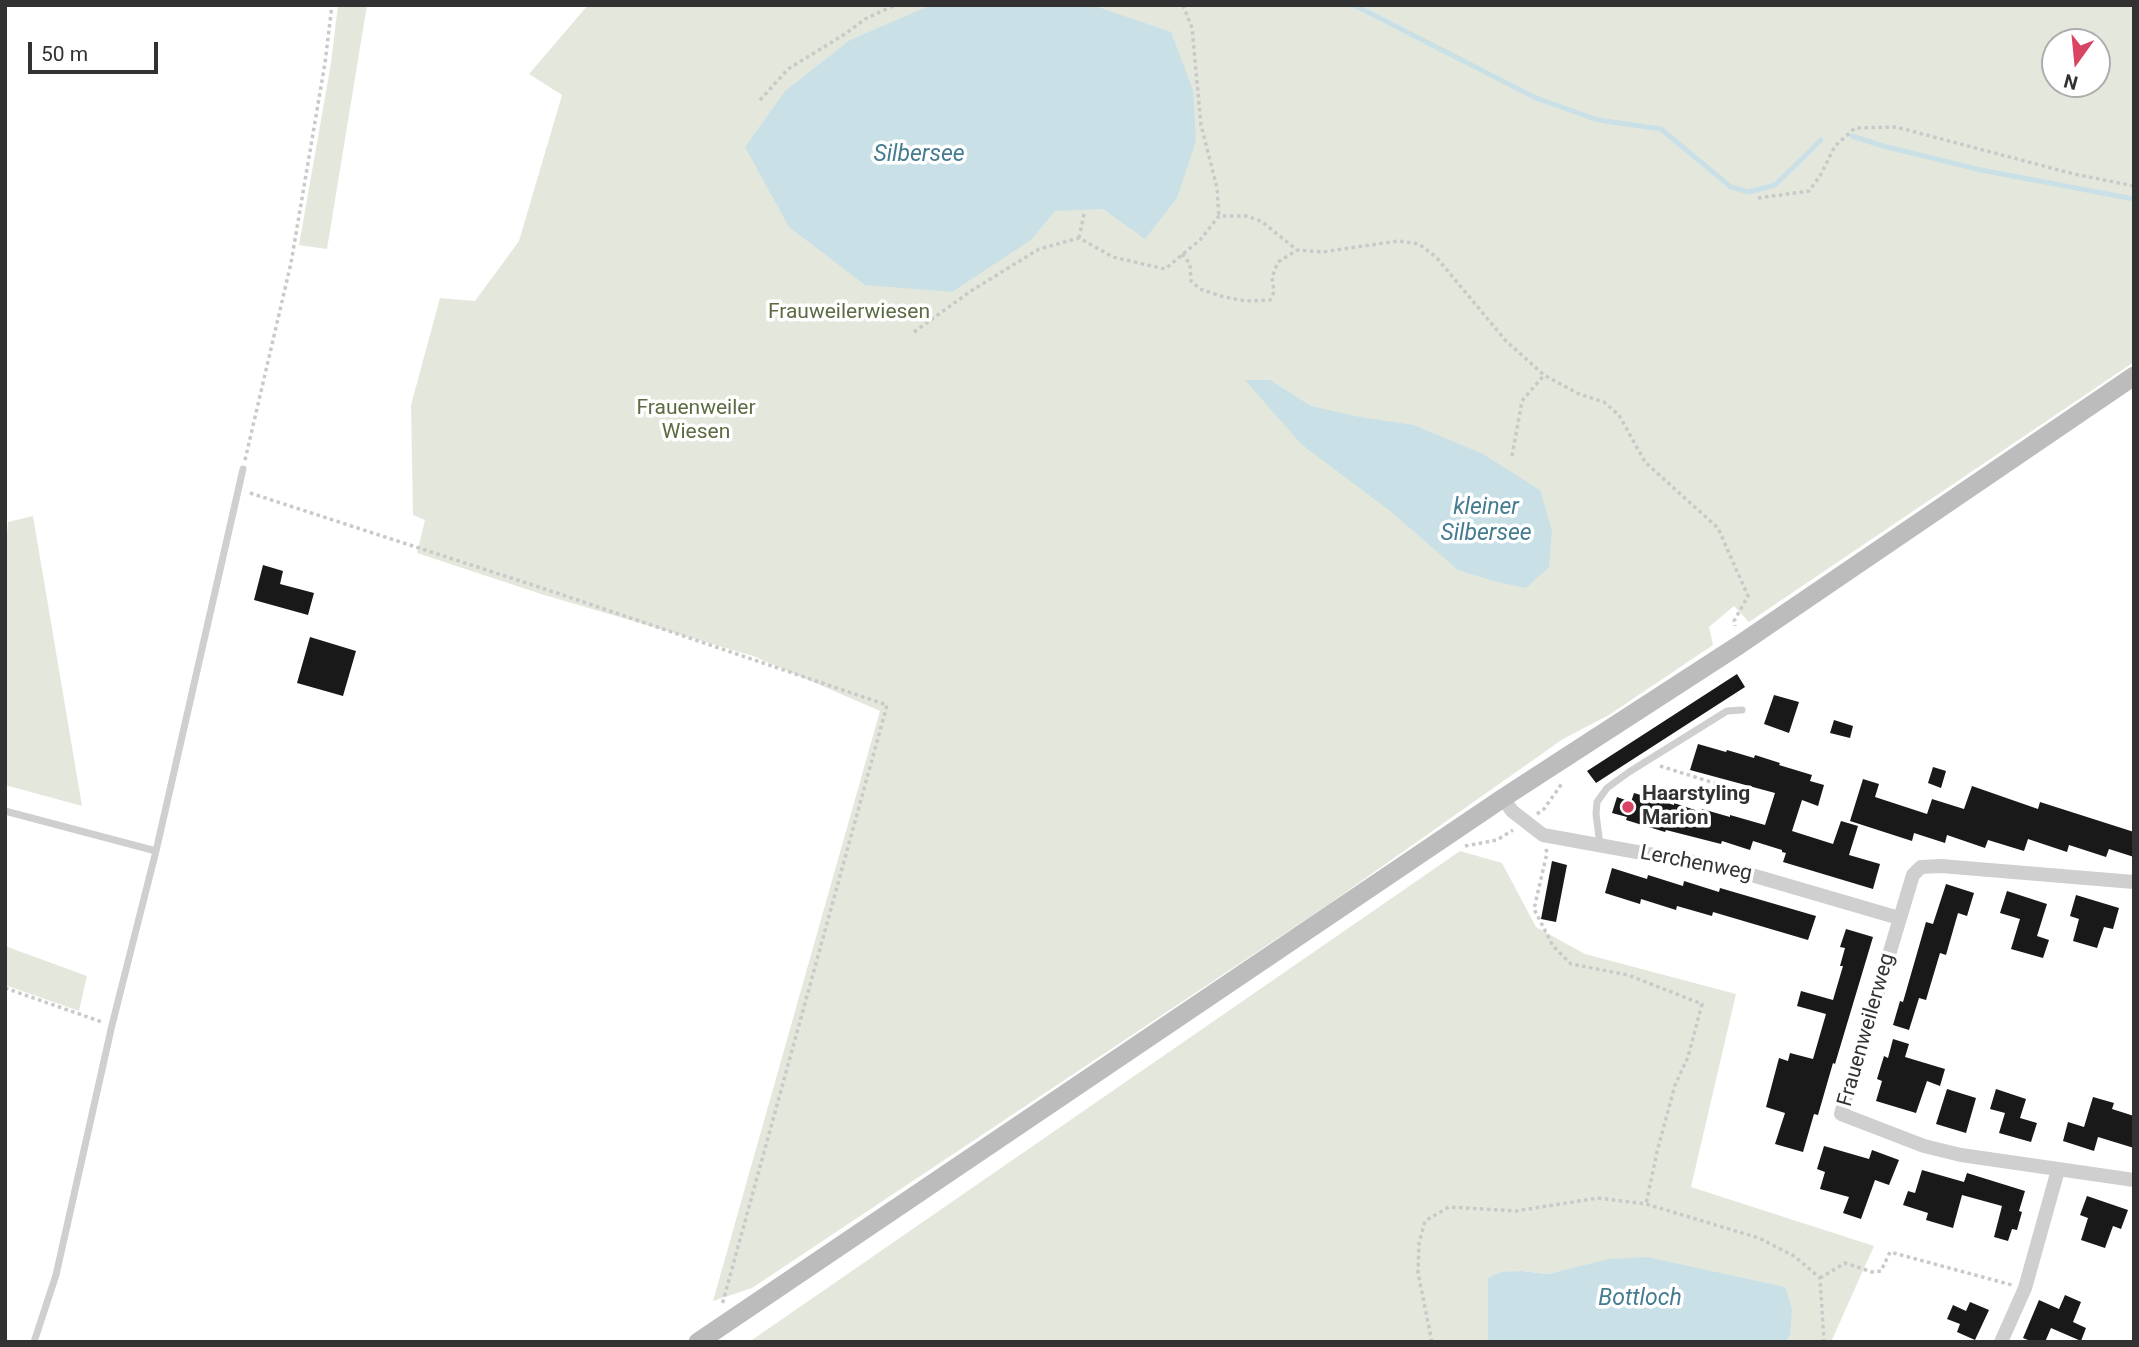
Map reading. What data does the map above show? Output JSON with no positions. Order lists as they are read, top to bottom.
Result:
{
  "streets": {
    "street": ["Lerchenweg", "Frauenweilerweg"]
  },
  "crossings": [
    ["Lerchenweg", "Frauenweilerweg"]
  ],
  "water": ["Silbersee", "kleiner Silbersee", "Bottloch"],
  "parks": ["Frauweilerwiesen", "Frauenweiler Wiesen"],
  "places": ["Haarstyling Marion"],
  "scale_bar": "50 m",
  "north": "bottom"
}
